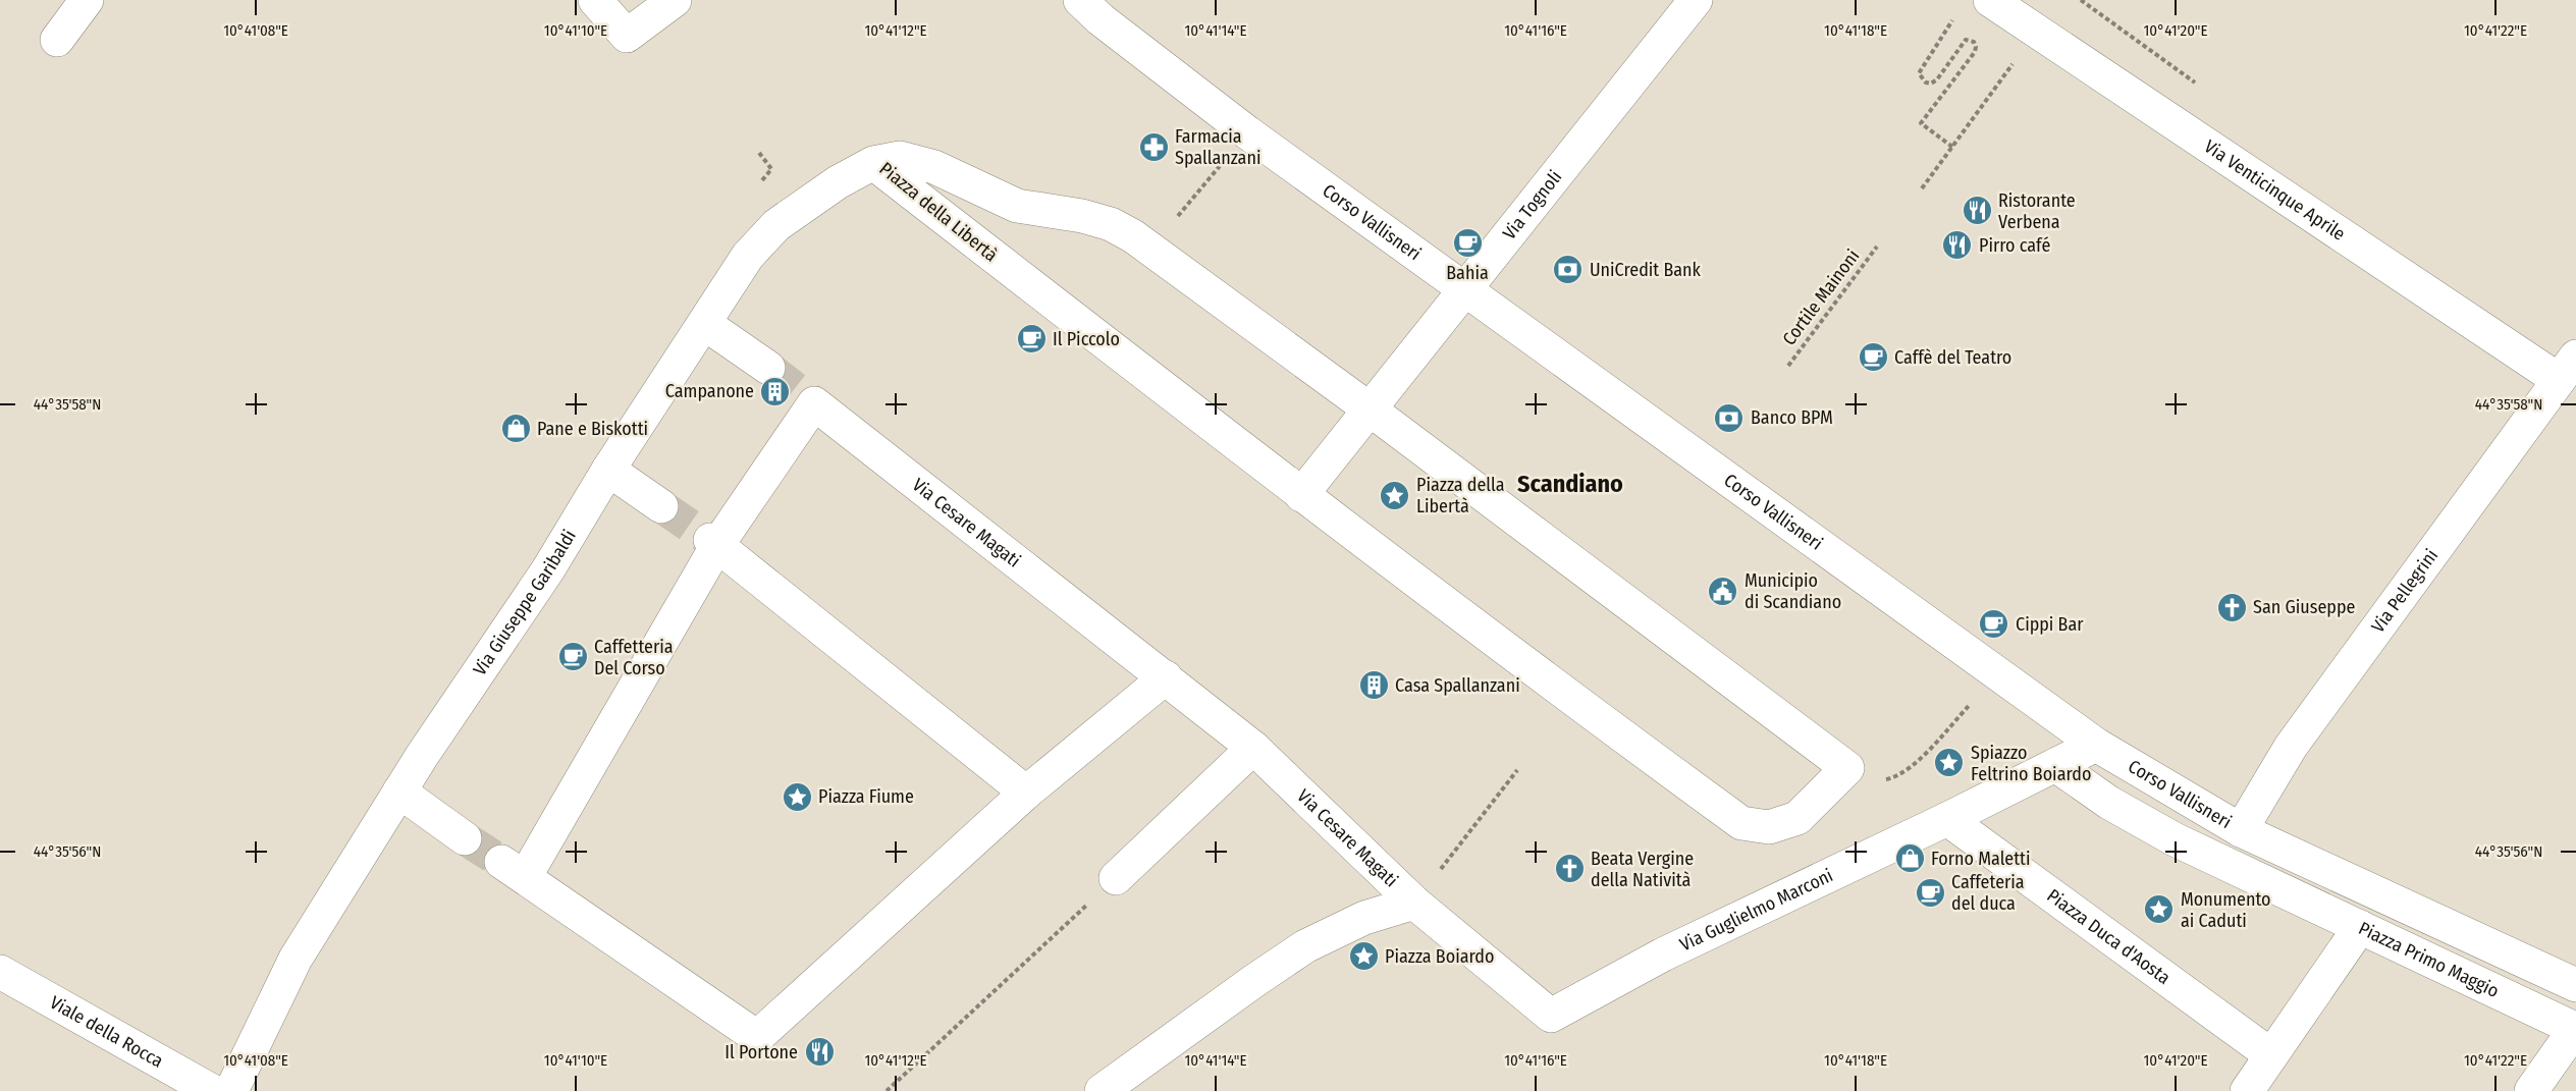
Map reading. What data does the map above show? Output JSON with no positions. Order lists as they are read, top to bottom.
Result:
{
  "streets": {
    "street": [
      "Via Venticinque Aprile",
      "Via Tognoli",
      "Piazza della Libertà",
      "Corso Vallisneri",
      "Via Cesare Magati",
      "Via Pellegrini",
      "Via Giuseppe Garibaldi",
      "Via Guglielmo Marconi",
      "Piazza Duca d'Aosta",
      "Piazza Primo Maggio",
      "Viale della Rocca"
    ],
    "path": ["Cortile Mainoni"]
  },
  "crossings": [
    ["Via Venticinque Aprile", "Via Pellegrini"],
    ["Via Tognoli", "Piazza della Libertà"],
    ["Via Tognoli", "Corso Vallisneri"],
    ["Piazza della Libertà", "Via Giuseppe Garibaldi"],
    ["Corso Vallisneri", "Via Pellegrini"],
    ["Corso Vallisneri", "Via Guglielmo Marconi"],
    ["Via Cesare Magati", "Via Guglielmo Marconi"],
    ["Via Guglielmo Marconi", "Piazza Duca d'Aosta"],
    ["Piazza Duca d'Aosta", "Piazza Primo Maggio"]
  ],
  "districts": ["Scandiano"],
  "places": {
    "pharmacy": ["Farmacia Spallanzani"],
    "restaurant": ["Ristorante Verbena", "Pirro café", "Il Portone"],
    "cafe": [
      "Bahia",
      "Il Piccolo",
      "Caffè del Teatro",
      "Cippi Bar",
      "Caffetteria Del Corso",
      "Caffeteria del duca"
    ],
    "bank": ["UniCredit Bank", "Banco BPM"],
    "building": ["Campanone", "Casa Spallanzani"],
    "shop": ["Pane e Biskotti", "Forno Maletti"],
    "place": [
      "Piazza della Libertà",
      "Spiazzo Feltrino Boiardo",
      "Piazza Fiume",
      "Monumento ai Caduti",
      "Piazza Boiardo"
    ],
    "public building": ["Municipio di Scandiano"],
    "church": ["San Giuseppe", "Beata Vergine della Natività"]
  },
  "coordinates": [
    "10°41'08\"E",
    "10°41'10\"E",
    "10°41'12\"E",
    "10°41'14\"E",
    "10°41'16\"E",
    "10°41'18\"E",
    "10°41'20\"E",
    "10°41'22\"E",
    "44°35'58\"N",
    "44°35'56\"N"
  ]
}
